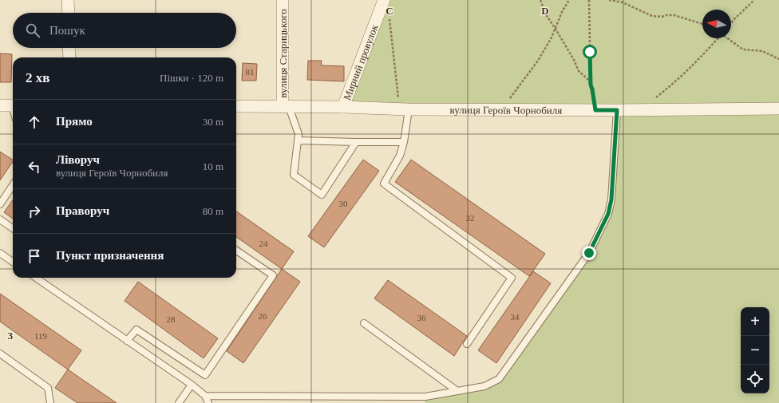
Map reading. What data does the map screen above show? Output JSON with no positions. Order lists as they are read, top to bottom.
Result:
{
  "streets": {
    "street": ["вулиця Старицького", "Мирний провулок", "вулиця Героїв Чорнобиля"]
  },
  "crossings": [
    ["вулиця Старицького", "вулиця Героїв Чорнобиля"],
    ["Мирний провулок", "вулиця Героїв Чорнобиля"]
  ],
  "house_numbers": [
    "81",
    "30",
    "32",
    "24",
    "26",
    "34",
    "36",
    "28",
    "119"
  ],
  "north": "left",
  "page": {
    "search": "Пошук",
    "heading": ["2 хв", "Пішки · 120 m"],
    "list": [
      ["Прямо", "30 m"],
      ["Ліворуч", "вулиця Героїв Чорнобиля", "10 m"],
      ["Праворуч", "80 m"],
      "Пункт призначення"
    ],
    "map_buttons": ["+", "−"]
  },
  "grid": {
    "columns": ["C", "D"],
    "rows": ["3"]
  }
}
